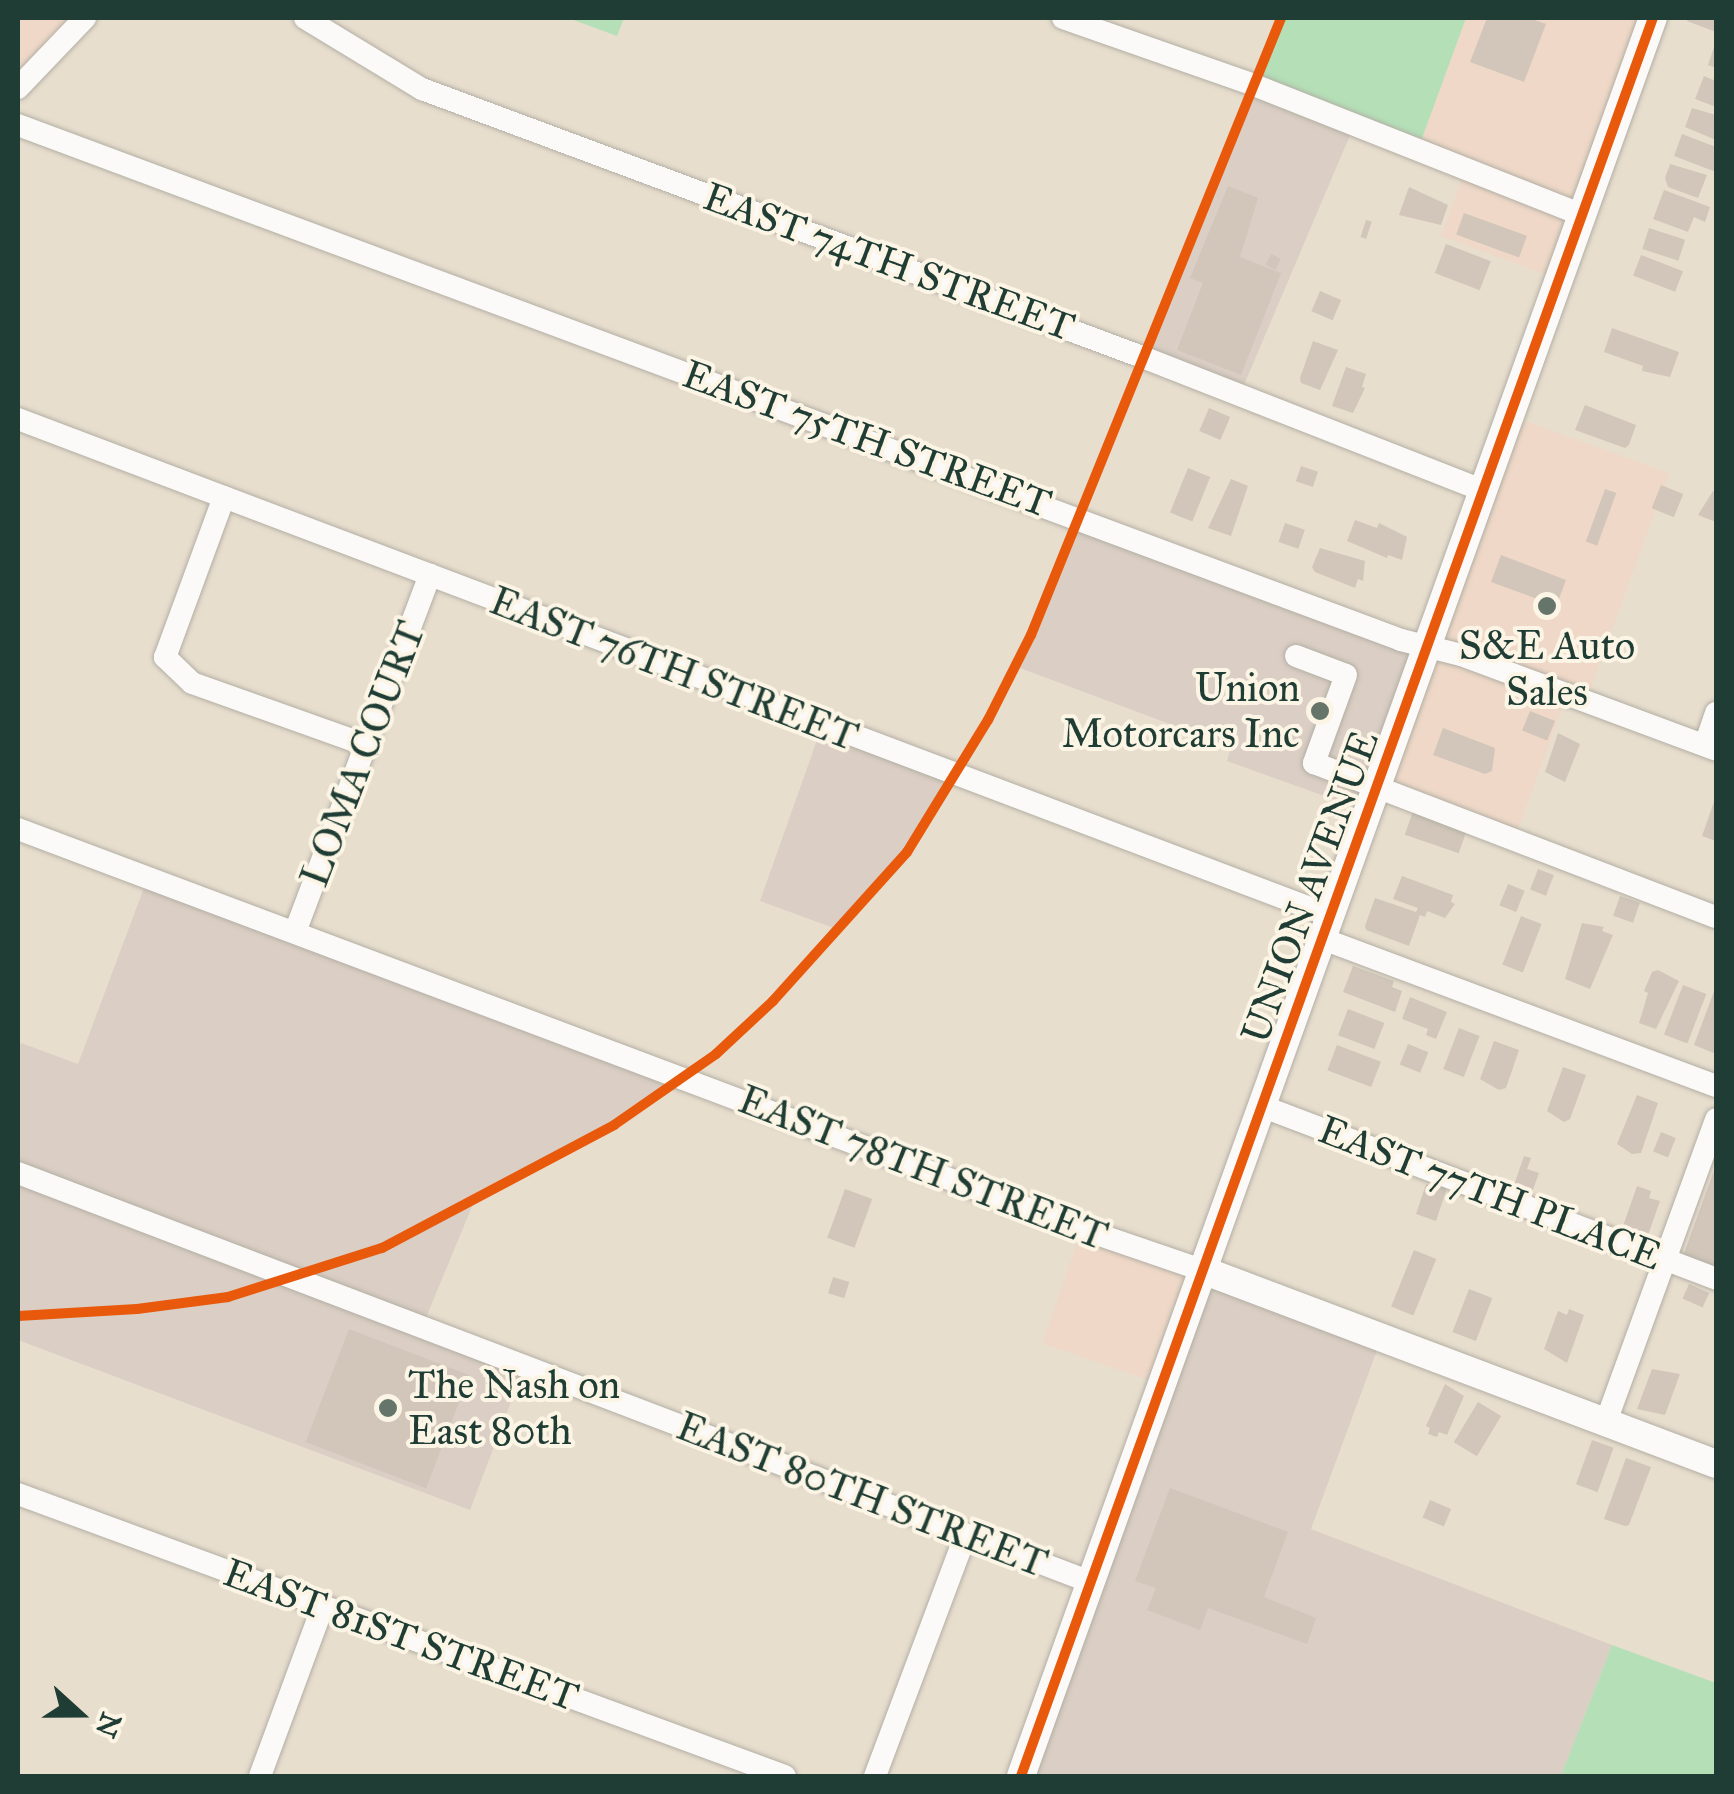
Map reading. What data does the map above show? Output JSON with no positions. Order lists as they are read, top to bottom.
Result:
{
  "streets": {
    "main road": ["UNION AVENUE", "EAST 78TH STREET"],
    "street": [
      "EAST 74TH STREET",
      "EAST 75TH STREET",
      "EAST 76TH STREET",
      "LOMA COURT",
      "EAST 77TH PLACE",
      "EAST 80TH STREET",
      "EAST 81ST STREET"
    ]
  },
  "crossings": [
    ["EAST 74TH STREET", "UNION AVENUE"],
    ["EAST 75TH STREET", "UNION AVENUE"],
    ["EAST 76TH STREET", "LOMA COURT"],
    ["EAST 76TH STREET", "UNION AVENUE"],
    ["LOMA COURT", "EAST 78TH STREET"],
    ["UNION AVENUE", "EAST 78TH STREET"],
    ["UNION AVENUE", "EAST 77TH PLACE"],
    ["UNION AVENUE", "EAST 80TH STREET"]
  ],
  "places": ["S&E Auto Sales", "Union Motorcars Inc", "The Nash on East 80th"],
  "north": "right"
}
